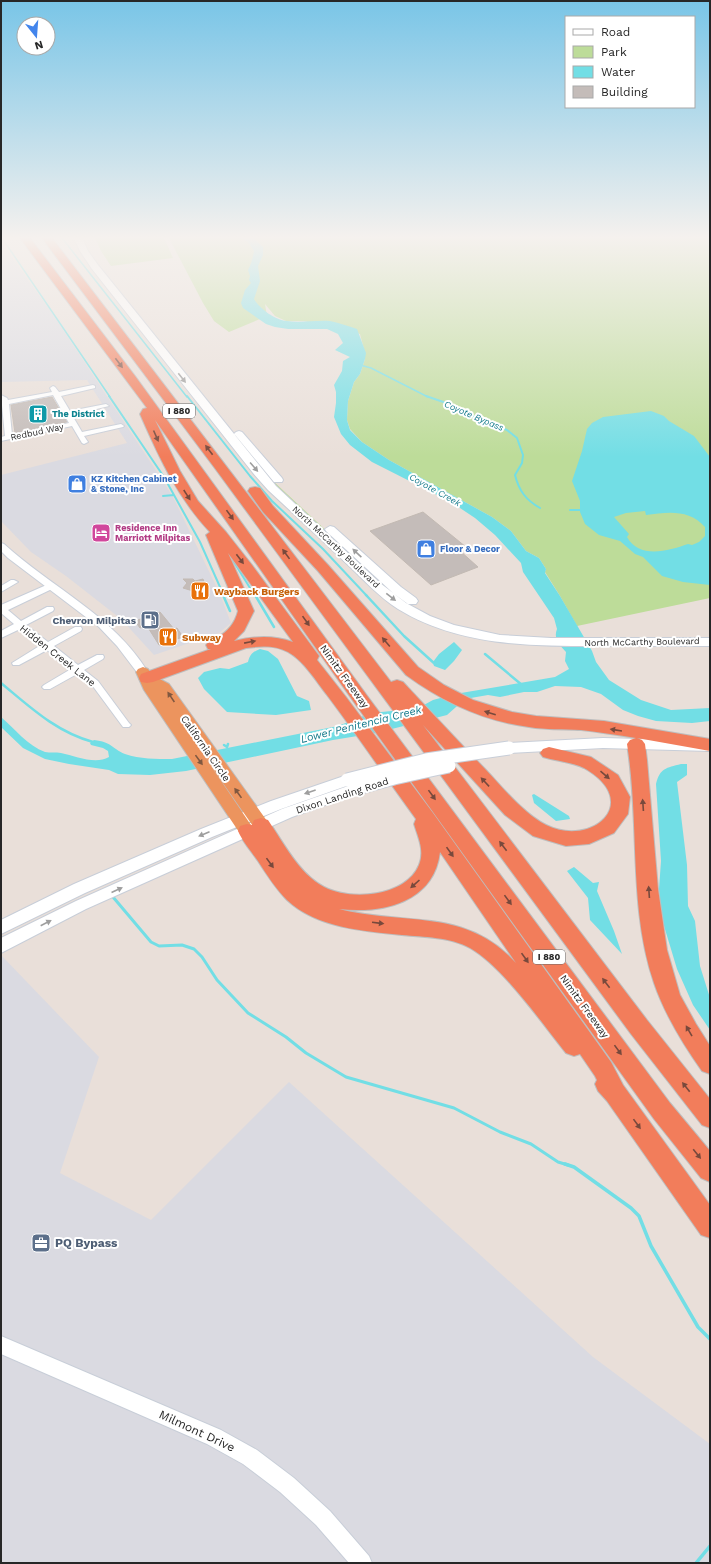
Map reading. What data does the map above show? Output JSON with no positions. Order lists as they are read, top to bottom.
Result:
{
  "streets": {
    "highway": ["I 880", "Nimitz Freeway", "California Circle"],
    "main road": ["North McCarthy Boulevard", "Dixon Landing Road"],
    "street": ["Redbud Way", "Hidden Creek Lane", "Milmont Drive"]
  },
  "crossings": [
    ["California Circle", "Dixon Landing Road"]
  ],
  "water": ["Coyote Bypass", "Coyote Creek", "Lower Penitencia Creek"],
  "places": {
    "building": ["The District"],
    "shop": ["KZ Kitchen Cabinet & Stone, Inc", "Floor & Decor"],
    "hotel": ["Residence Inn Marriott Milpitas"],
    "restaurant": ["Wayback Burgers", "Subway"],
    "fuel station": ["Chevron Milpitas"],
    "office": ["PQ Bypass"]
  },
  "legend": [
    "Road",
    "Park",
    "Water",
    "Building"
  ],
  "north": "bottom"
}
